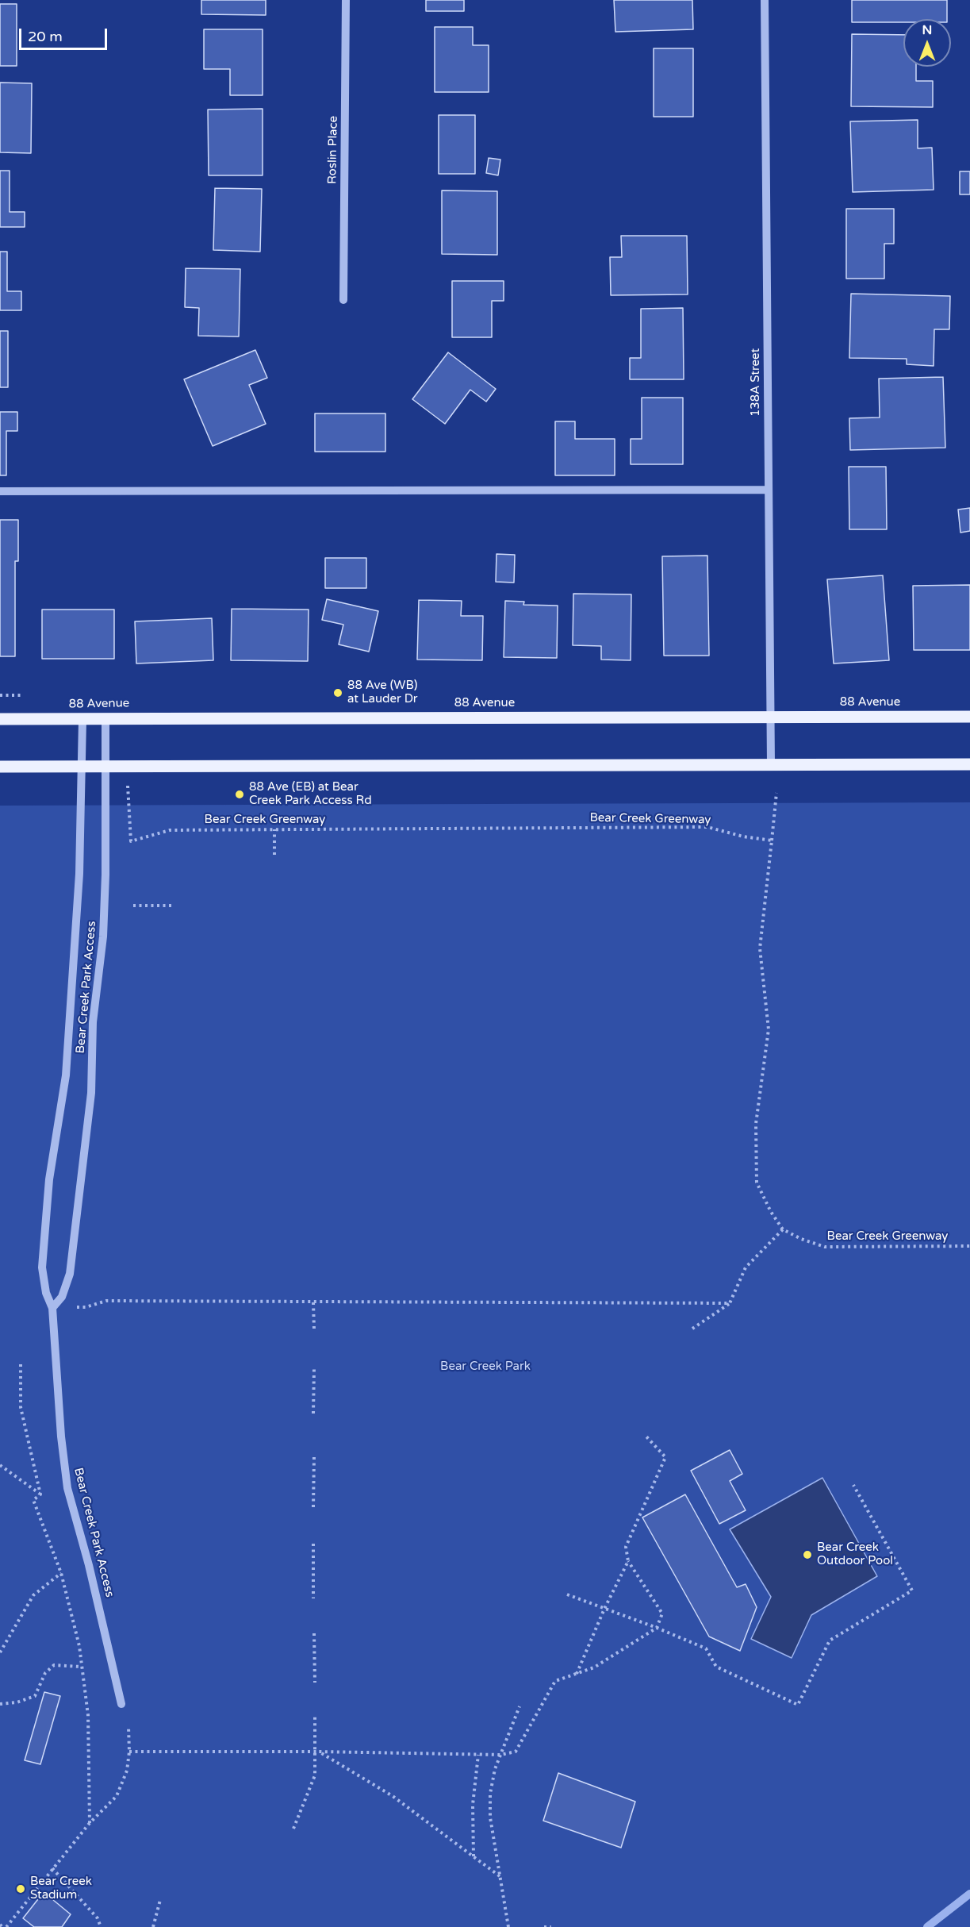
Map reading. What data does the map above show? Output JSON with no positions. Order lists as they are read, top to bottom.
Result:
{
  "streets": {
    "main road": ["88 Avenue"],
    "street": ["Roslin Place", "138A Street", "Bear Creek Park Access"],
    "path": ["Bear Creek Greenway"]
  },
  "crossings": [
    ["138A Street", "88 Avenue"],
    ["88 Avenue", "Bear Creek Park Access"]
  ],
  "parks": ["Bear Creek Park"],
  "places": [
    "88 Ave (WB) at Lauder Dr",
    "88 Ave (EB) at Bear Creek Park Access Rd",
    "Bear Creek Outdoor Pool",
    "Bear Creek Stadium"
  ],
  "scale_bar": "20 m",
  "north": "top"
}
